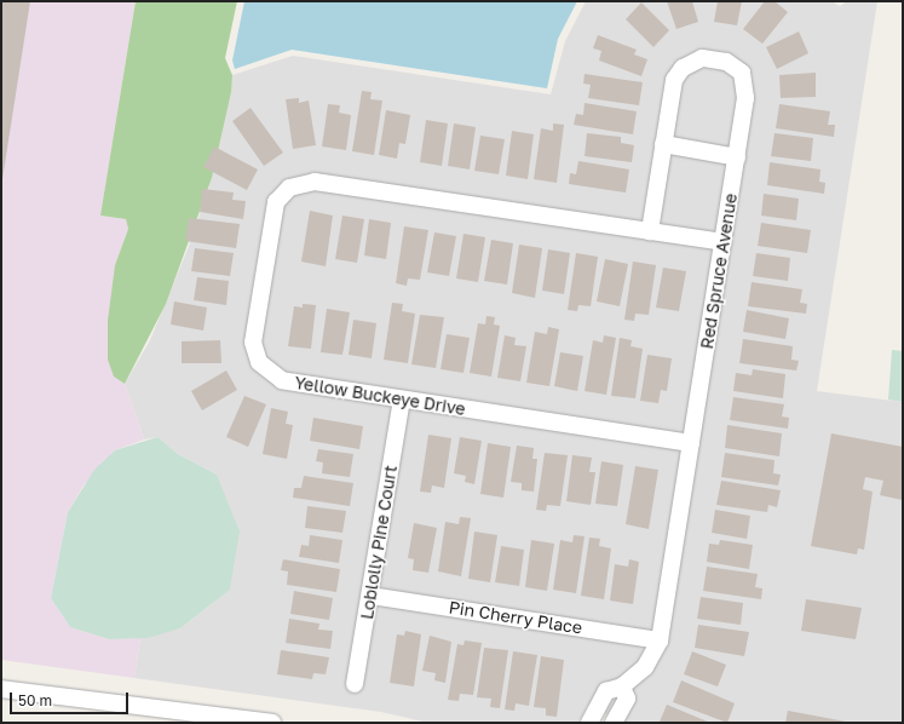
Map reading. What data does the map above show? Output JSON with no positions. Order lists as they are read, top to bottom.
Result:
{
  "streets": {
    "street": [
      "Red Spruce Avenue",
      "Yellow Buckeye Drive",
      "Loblolly Pine Court",
      "Pin Cherry Place"
    ]
  },
  "crossings": [
    ["Red Spruce Avenue", "Yellow Buckeye Drive"],
    ["Red Spruce Avenue", "Pin Cherry Place"],
    ["Yellow Buckeye Drive", "Loblolly Pine Court"],
    ["Loblolly Pine Court", "Pin Cherry Place"]
  ],
  "scale_bar": "50 m"
}
